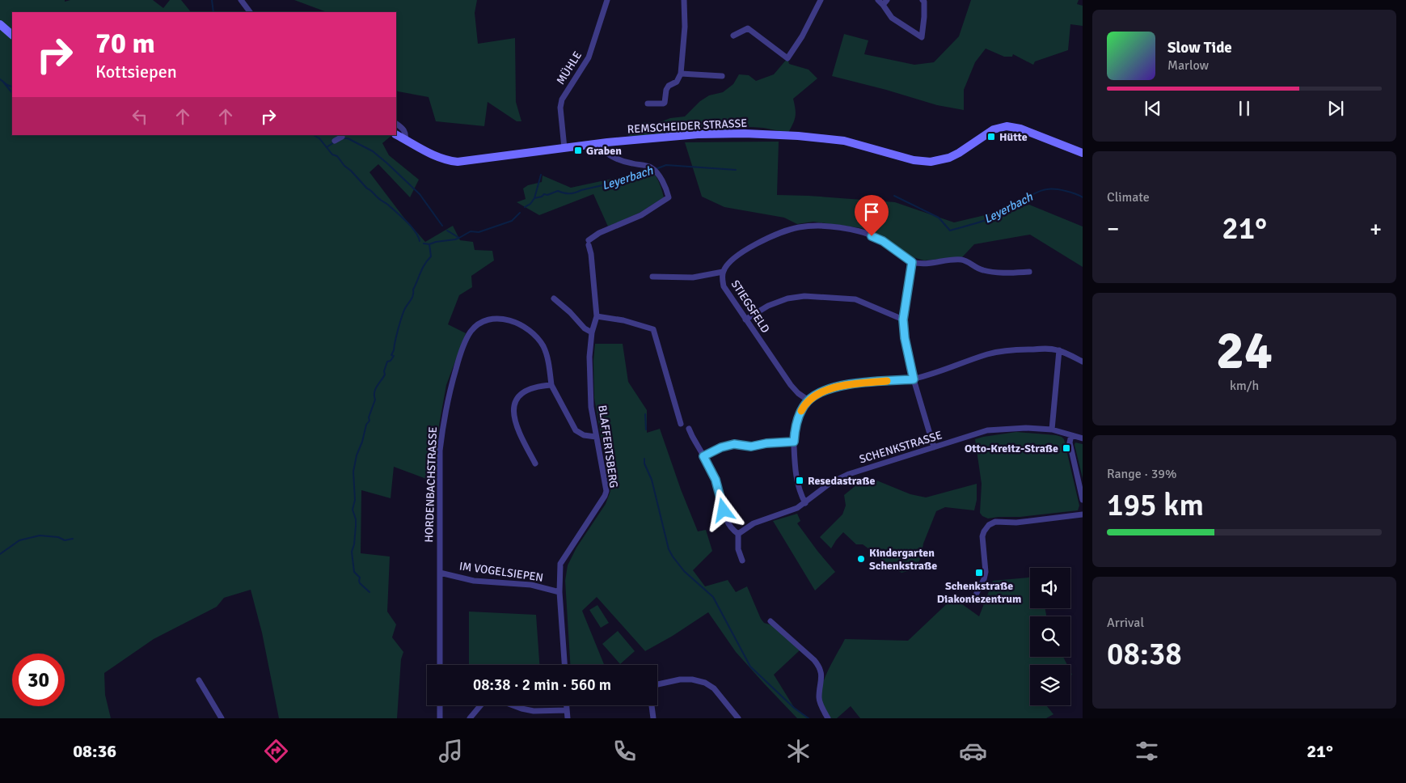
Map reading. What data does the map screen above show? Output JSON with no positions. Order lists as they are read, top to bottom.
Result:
{
  "streets": {
    "main road": ["REMSCHEIDER STRASSE"],
    "street": [
      "MÜHLE",
      "STIEGSFELD",
      "BLAFFERTSBERG",
      "SCHENKSTRASSE",
      "HORDENBACHSTRASSE",
      "IM VOGELSIEPEN"
    ]
  },
  "crossings": [
    ["MÜHLE", "REMSCHEIDER STRASSE"],
    ["REMSCHEIDER STRASSE", "BLAFFERTSBERG"],
    ["BLAFFERTSBERG", "HORDENBACHSTRASSE"],
    ["BLAFFERTSBERG", "IM VOGELSIEPEN"],
    ["HORDENBACHSTRASSE", "IM VOGELSIEPEN"]
  ],
  "water": ["Leyerbach"],
  "places": {
    "transit": [
      "Hütte",
      "Graben",
      "Otto-Kreitz-Straße",
      "Resedastraße",
      "Schenkstraße Diakoniezentrum"
    ],
    "other": ["Kindergarten Schenkstraße"]
  },
  "page": {
    "turn": ["70 m", "Kottsiepen"],
    "song": ["Slow Tide", "Marlow"],
    "tile": [
      "Climate",
      ["24", "km/h"],
      ["Range · 39%", "195 km"],
      ["Arrival", "08:38"]
    ],
    "heat": ["−", "21°", "+"],
    "limit": "30",
    "trip": "08:38 · 2 min · 560 m",
    "tabs": ["08:36", "21°"]
  }
}
